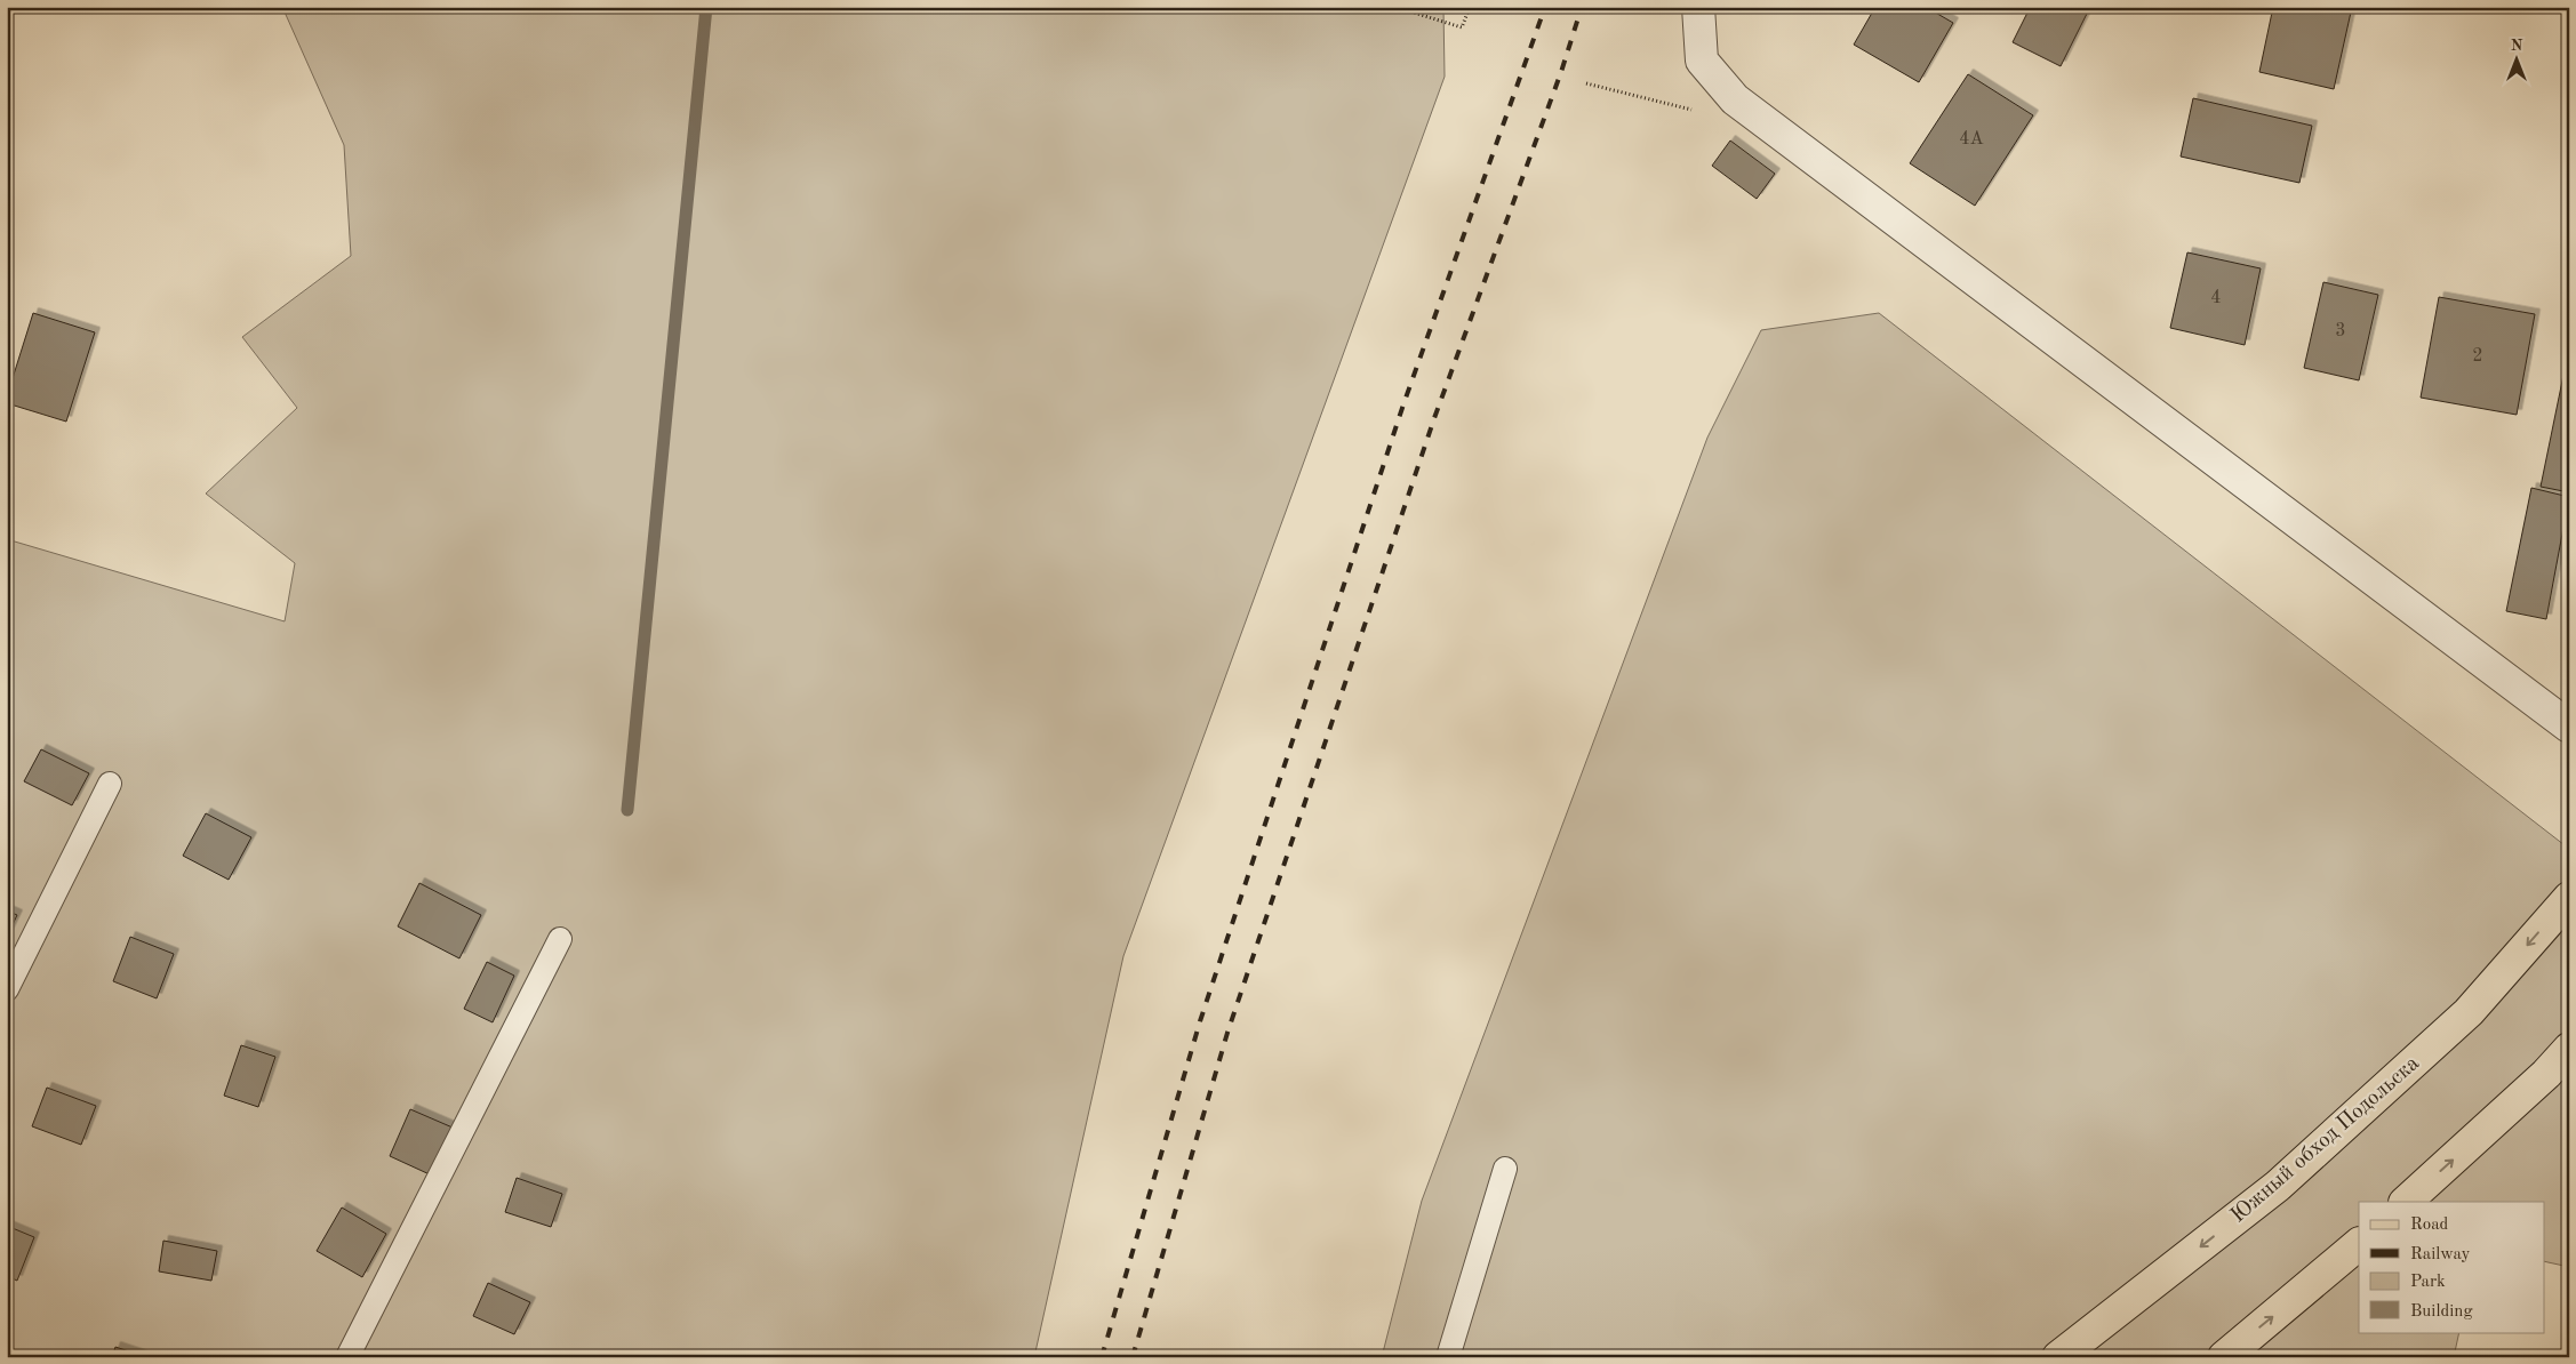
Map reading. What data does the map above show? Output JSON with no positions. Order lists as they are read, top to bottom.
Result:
{
  "streets": {
    "main road": ["Южный обход Подольска"]
  },
  "house_numbers": [
    "4А",
    "4",
    "3",
    "2"
  ],
  "legend": [
    "Road",
    "Railway",
    "Park",
    "Building"
  ],
  "north": "top"
}
